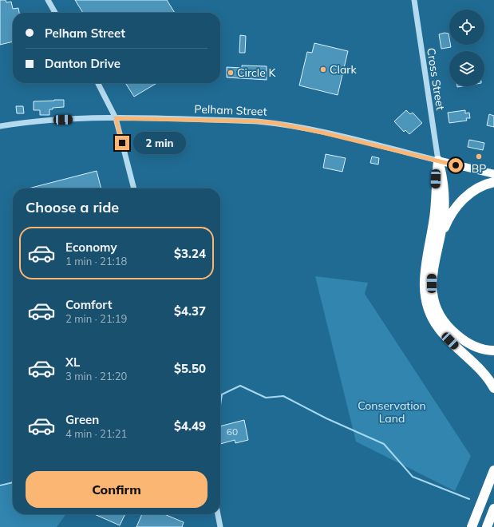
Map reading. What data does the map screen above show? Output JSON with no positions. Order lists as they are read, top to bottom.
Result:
{
  "streets": {
    "main road": ["Pelham Street"],
    "street": ["Cross Street"]
  },
  "crossings": [
    ["Cross Street", "Pelham Street"]
  ],
  "parks": ["Conservation Land"],
  "places": ["Clark", "Circle K", "BP"],
  "house_numbers": ["60"],
  "page": {
    "banner": ["Pelham Street", "Danton Drive"],
    "bubble": "2 min",
    "heading": "Choose a ride",
    "list": [
      {
        "name": "Economy",
        "note": "1 min · 21:18",
        "value": "$3.24"
      },
      {
        "name": "Comfort",
        "note": "2 min · 21:19",
        "value": "$4.37"
      },
      {
        "name": "XL",
        "note": "3 min · 21:20",
        "value": "$5.50"
      },
      {
        "name": "Green",
        "note": "4 min · 21:21",
        "value": "$4.49"
      }
    ],
    "buttons": "Confirm"
  }
}
